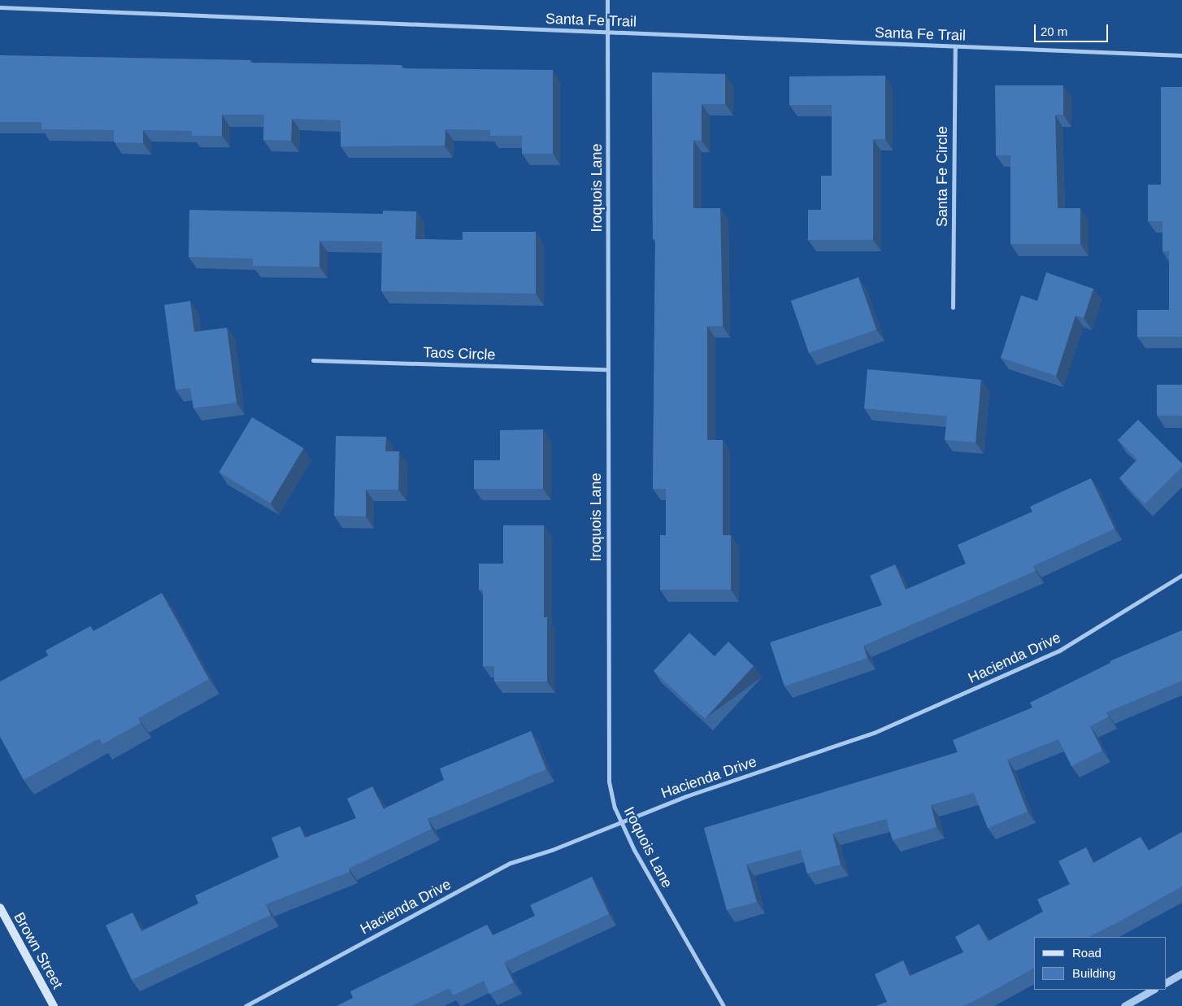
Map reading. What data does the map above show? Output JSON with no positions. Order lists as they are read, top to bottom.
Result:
{
  "streets": {
    "main road": ["Brown Street"],
    "street": [
      "Santa Fe Trail",
      "Santa Fe Circle",
      "Iroquois Lane",
      "Taos Circle",
      "Hacienda Drive"
    ]
  },
  "crossings": [
    ["Santa Fe Trail", "Santa Fe Circle"],
    ["Santa Fe Trail", "Iroquois Lane"],
    ["Iroquois Lane", "Taos Circle"],
    ["Iroquois Lane", "Hacienda Drive"]
  ],
  "legend": ["Road", "Building"],
  "scale_bar": "20 m"
}
